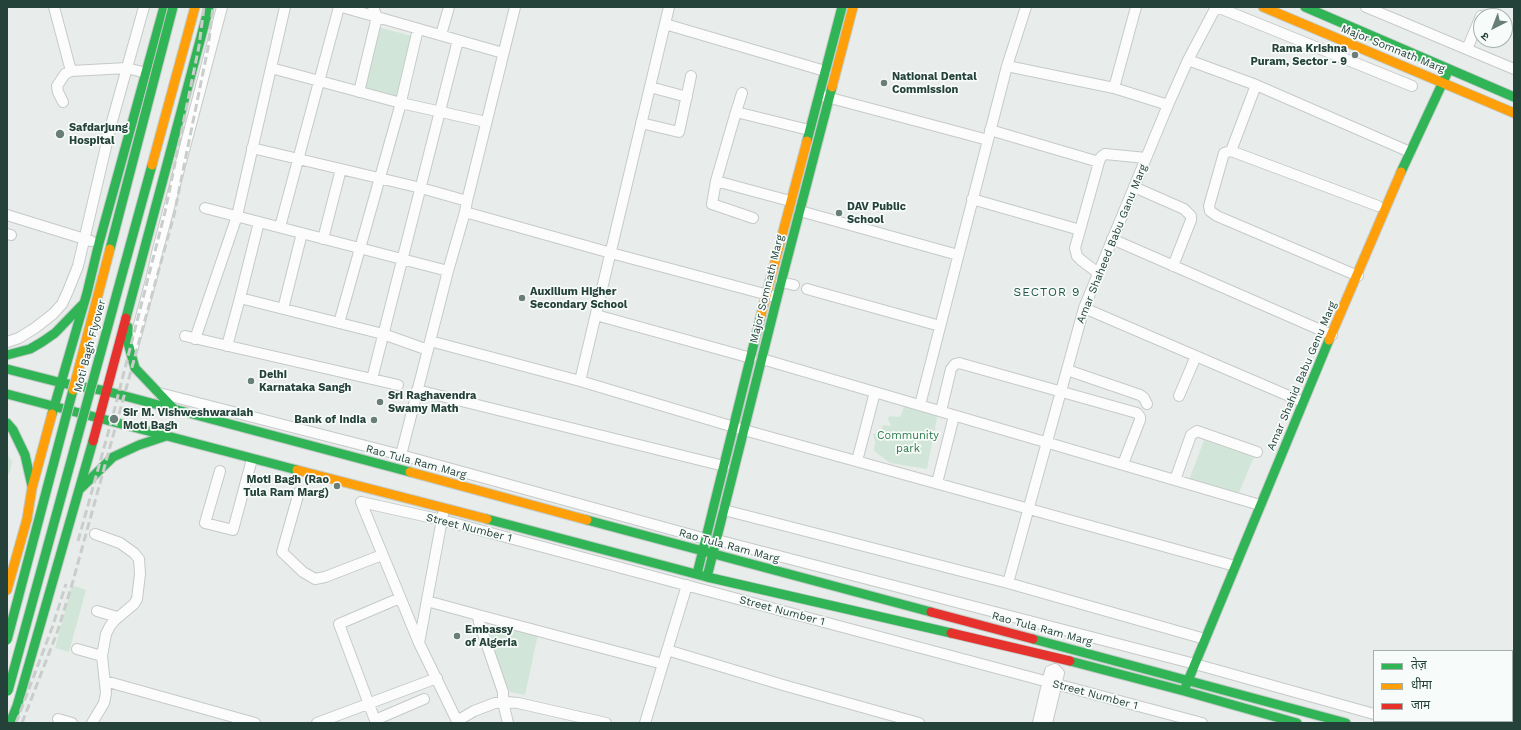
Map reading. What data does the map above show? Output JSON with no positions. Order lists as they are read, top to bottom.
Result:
{
  "streets": {
    "main road": [
      "Major Somnath Marg",
      "Moti Bagh Flyover",
      "Amar Shahid Babu Genu Marg",
      "Rao Tula Ram Marg"
    ],
    "street": ["Amar Shaheed Babu Ganu Marg", "Street Number 1"]
  },
  "crossings": [
    ["Major Somnath Marg", "Amar Shahid Babu Genu Marg"],
    ["Major Somnath Marg", "Rao Tula Ram Marg"],
    ["Amar Shahid Babu Genu Marg", "Rao Tula Ram Marg"]
  ],
  "districts": ["SECTOR 9"],
  "parks": ["Community park"],
  "places": [
    "Rama Krishna Puram, Sector - 9",
    "National Dental Commission",
    "Safdarjung Hospital",
    "DAV Public School",
    "Auxilium Higher Secondary School",
    "Delhi Karnataka Sangh",
    "Sri Raghavendra Swamy Math",
    "Sir M. Vishweshwaraiah Moti Bagh",
    "Bank of India",
    "Moti Bagh (Rao Tula Ram Marg)",
    "Embassy of Algeria"
  ],
  "legend": ["तेज़", "धीमा", "जाम"],
  "north": "bottom left"
}
